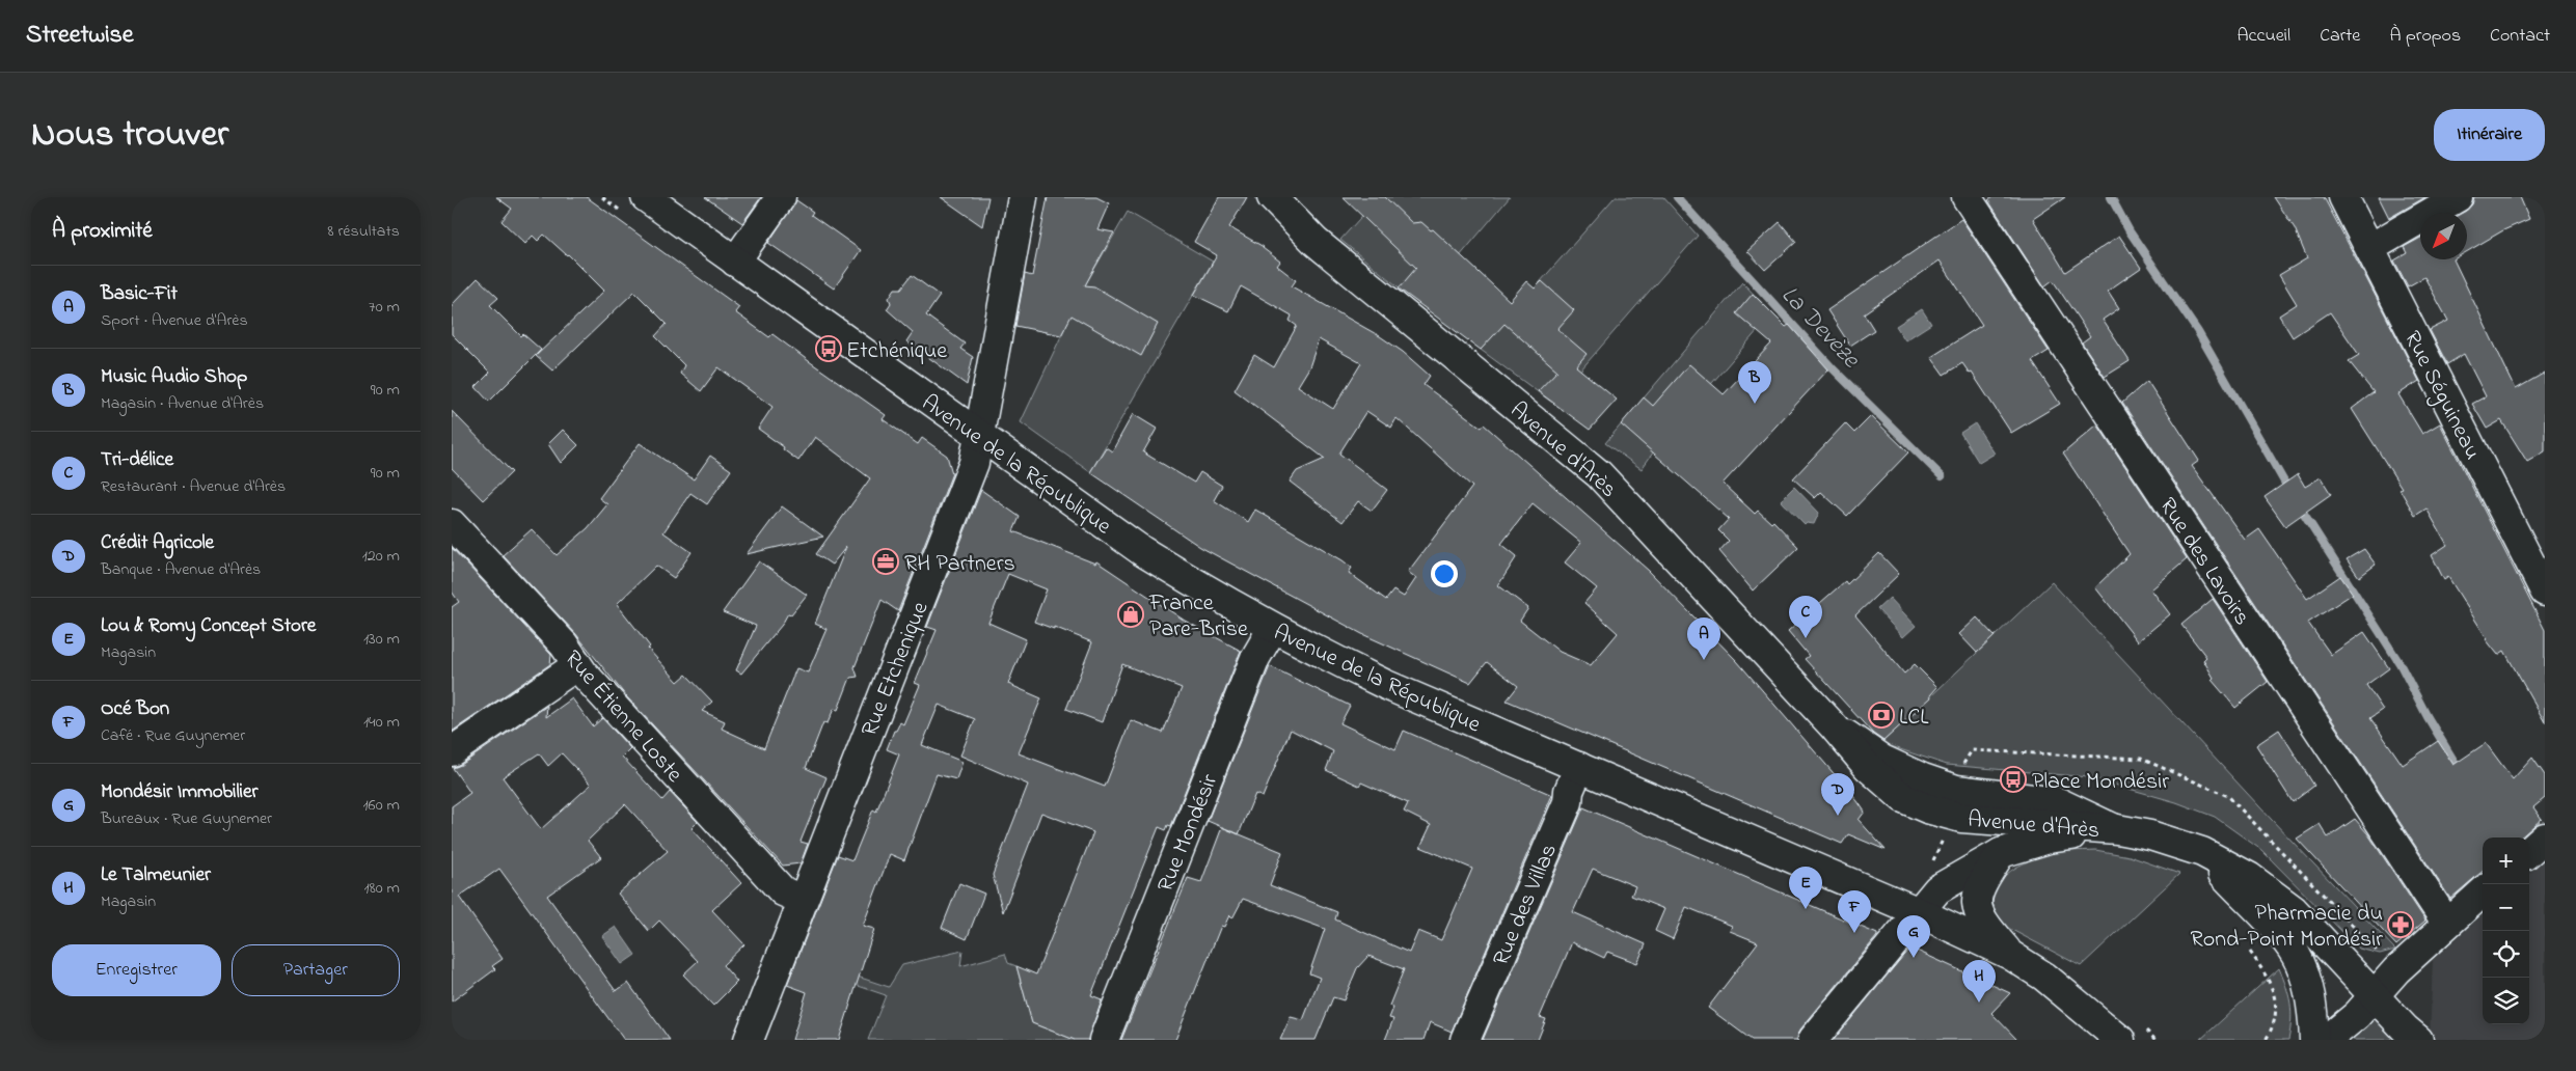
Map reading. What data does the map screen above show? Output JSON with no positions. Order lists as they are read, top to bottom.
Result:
{
  "streets": {
    "street": [
      "Rue Séguineau",
      "Avenue d'Arès",
      "Avenue de la République",
      "Rue des Lavoirs",
      "Rue Etchenique",
      "Rue Étienne Loste",
      "Rue Mondésir",
      "Rue des Villas"
    ]
  },
  "crossings": [
    ["Avenue de la République", "Rue Etchenique"],
    ["Avenue de la République", "Rue Mondésir"],
    ["Avenue de la République", "Rue des Villas"],
    ["Rue Etchenique", "Rue Étienne Loste"]
  ],
  "water": ["La Devèze"],
  "places": {
    "bus stop": ["Etchénique", "Place Mondésir"],
    "office": ["RH Partners"],
    "shop": ["France Pare-Brise"],
    "bank": ["LCL"],
    "pharmacy": ["Pharmacie du Rond-Point Mondésir"]
  },
  "north": "bottom left",
  "page": {
    "header": "Streetwise",
    "nav": [
      "Accueil",
      "Carte",
      "À propos",
      "Contact"
    ],
    "title": "Nous trouver",
    "buttons": [
      "Itinéraire",
      ["Enregistrer", "Partager"]
    ],
    "heading": ["À proximité", "8 résultats"],
    "list": [
      {
        "mark": "A",
        "name": "Basic-Fit",
        "note": "Sport · Avenue d'Arès",
        "value": "70 m"
      },
      {
        "mark": "B",
        "name": "Music Audio Shop",
        "note": "Magasin · Avenue d'Arès",
        "value": "90 m"
      },
      {
        "mark": "C",
        "name": "Tri-délice",
        "note": "Restaurant · Avenue d'Arès",
        "value": "90 m"
      },
      {
        "mark": "D",
        "name": "Crédit Agricole",
        "note": "Banque · Avenue d'Arès",
        "value": "120 m"
      },
      {
        "mark": "E",
        "name": "Lou & Romy Concept Store",
        "note": "Magasin",
        "value": "130 m"
      },
      {
        "mark": "F",
        "name": "Océ Bon",
        "note": "Café · Rue Guynemer",
        "value": "140 m"
      },
      {
        "mark": "G",
        "name": "Mondésir Immobilier",
        "note": "Bureaux · Rue Guynemer",
        "value": "160 m"
      },
      {
        "mark": "H",
        "name": "Le Talmeunier",
        "note": "Magasin",
        "value": "180 m"
      }
    ],
    "pins": [
      "B",
      "C",
      "A",
      "D",
      "E",
      "F",
      "G",
      "H"
    ],
    "map_buttons": ["+", "−"]
  }
}
